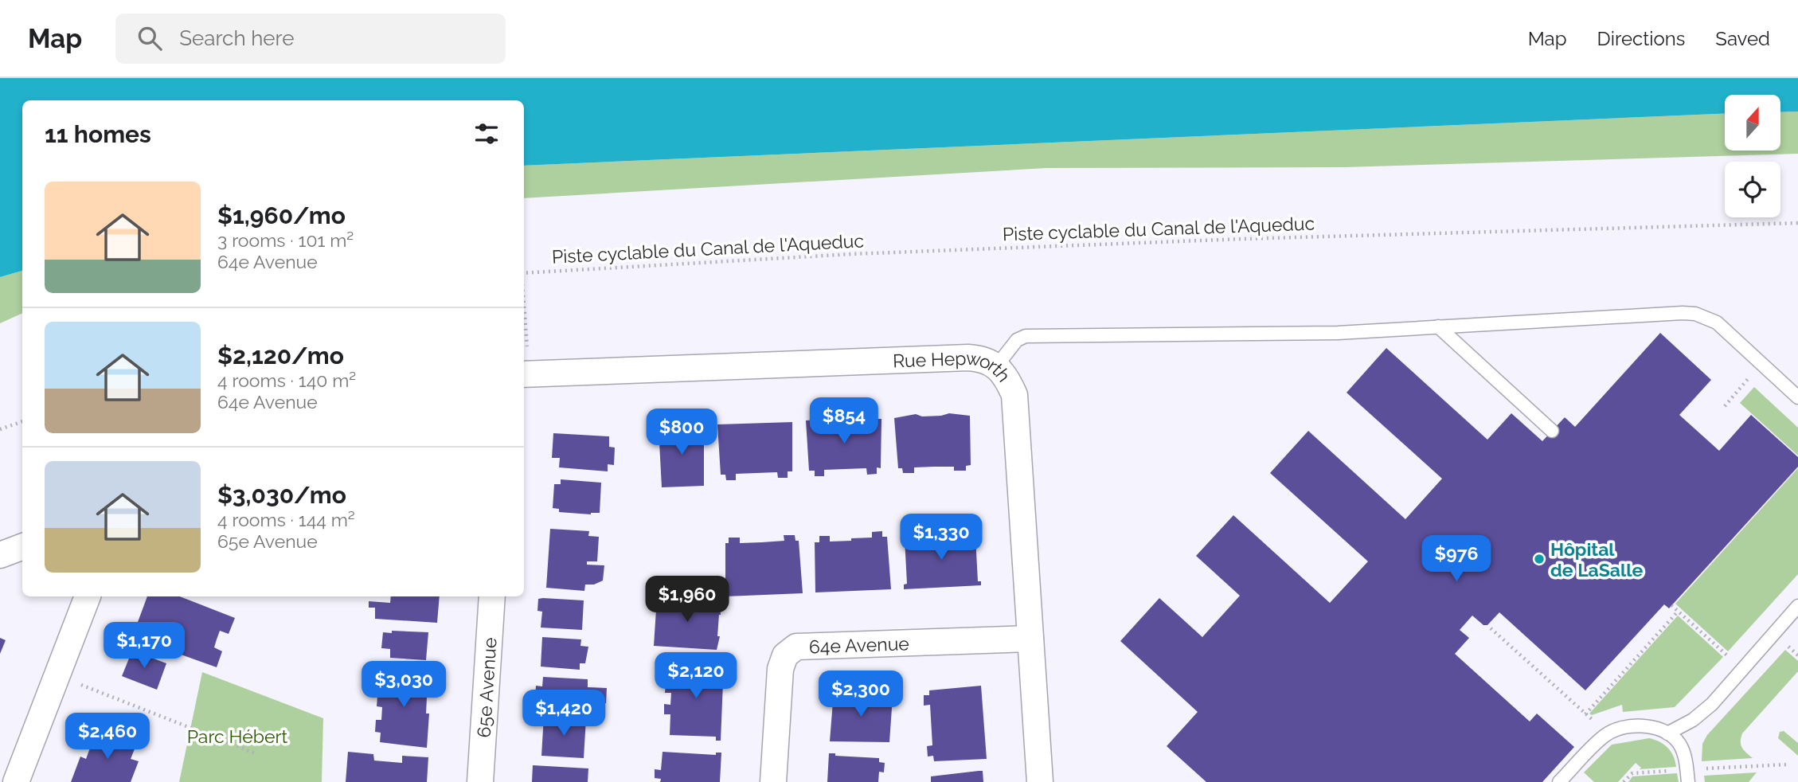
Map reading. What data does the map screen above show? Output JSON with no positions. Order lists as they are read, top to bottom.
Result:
{
  "streets": {
    "street": ["Rue Hepworth", "64e Avenue", "65e Avenue"],
    "path": ["Piste cyclable du Canal de l'Aqueduc"]
  },
  "crossings": [
    ["Rue Hepworth", "64e Avenue"]
  ],
  "parks": ["Parc Hébert"],
  "places": ["Hôpital de LaSalle"],
  "north": "top",
  "page": {
    "header": "Map",
    "search": "Search here",
    "nav": ["Map", "Directions", "Saved"],
    "heading": "11 homes",
    "list": [
      {
        "name": "$1,960/mo",
        "note": "3 rooms · 101 m² · 64e Avenue"
      },
      {
        "name": "$2,120/mo",
        "note": "4 rooms · 140 m² · 64e Avenue"
      },
      {
        "name": "$3,030/mo",
        "note": "4 rooms · 144 m² · 65e Avenue"
      }
    ],
    "price": [
      "$854",
      "$800",
      "$1,330",
      "$976",
      "$1,960",
      "$1,170",
      "$2,120",
      "$3,030",
      "$2,300",
      "$1,420",
      "$2,460"
    ]
  }
}
